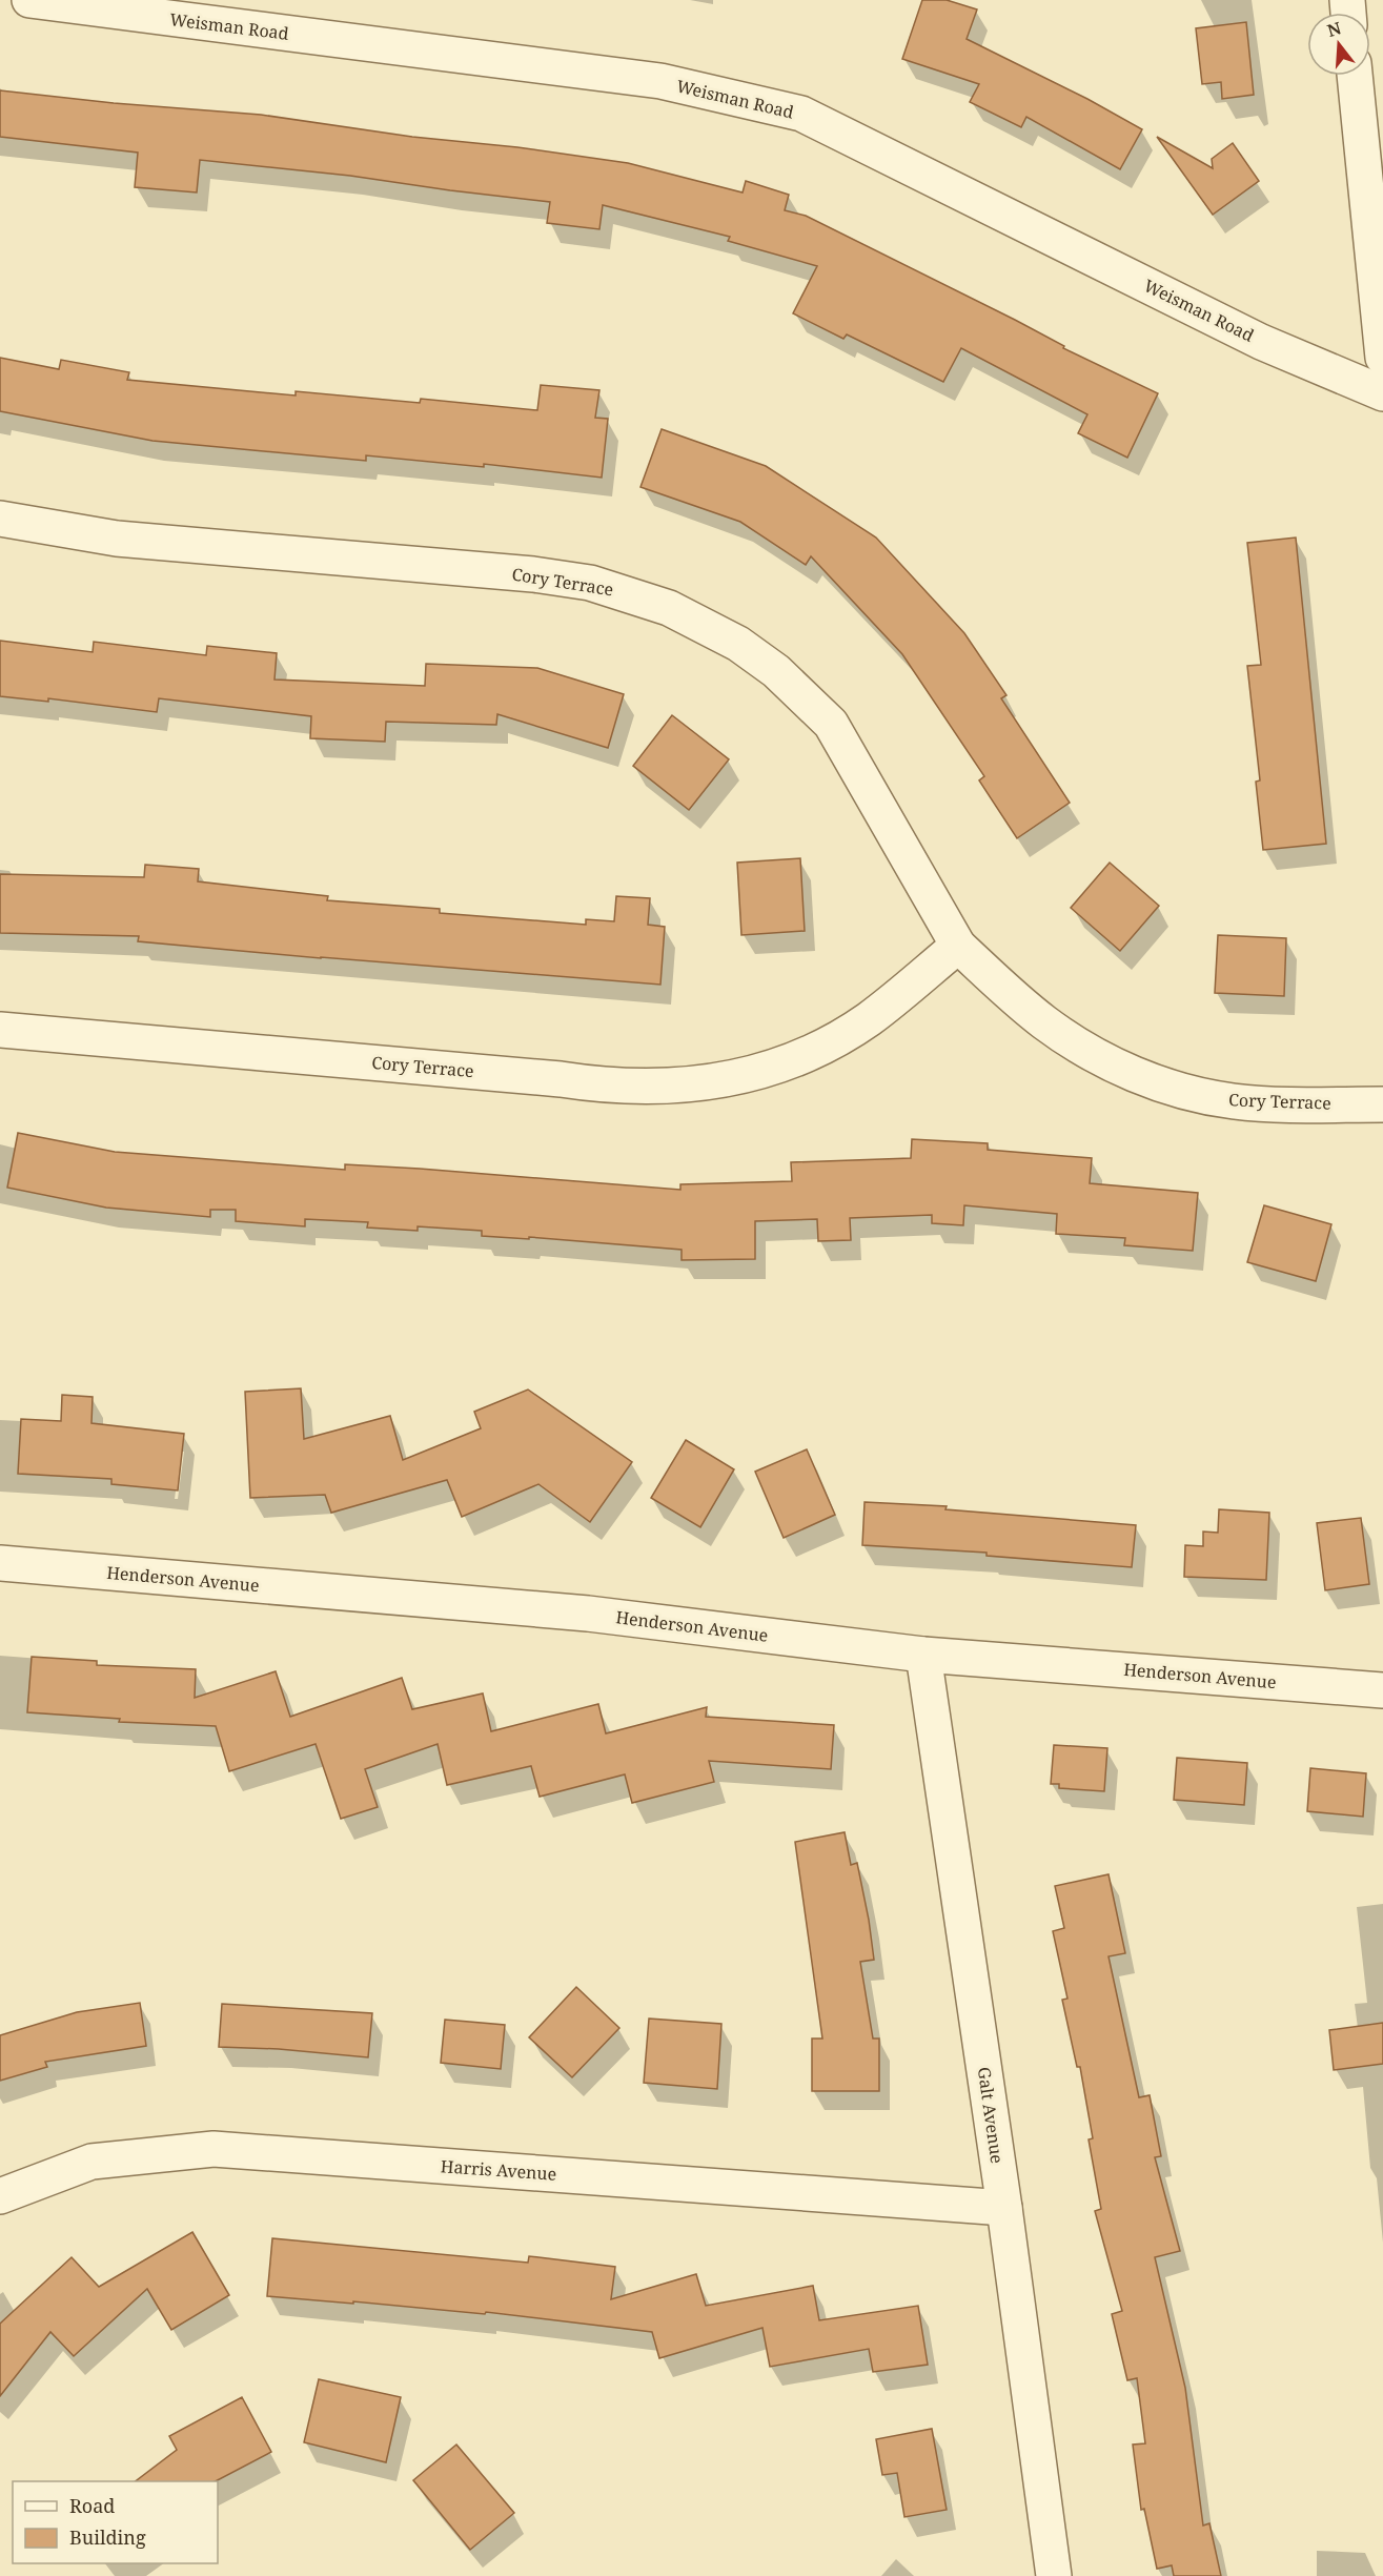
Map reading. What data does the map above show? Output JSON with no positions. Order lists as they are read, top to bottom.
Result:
{
  "streets": {
    "street": [
      "Weisman Road",
      "Cory Terrace",
      "Henderson Avenue",
      "Galt Avenue",
      "Harris Avenue"
    ]
  },
  "crossings": [
    ["Henderson Avenue", "Galt Avenue"],
    ["Galt Avenue", "Harris Avenue"]
  ],
  "legend": ["Road", "Building"],
  "north": "top"
}
